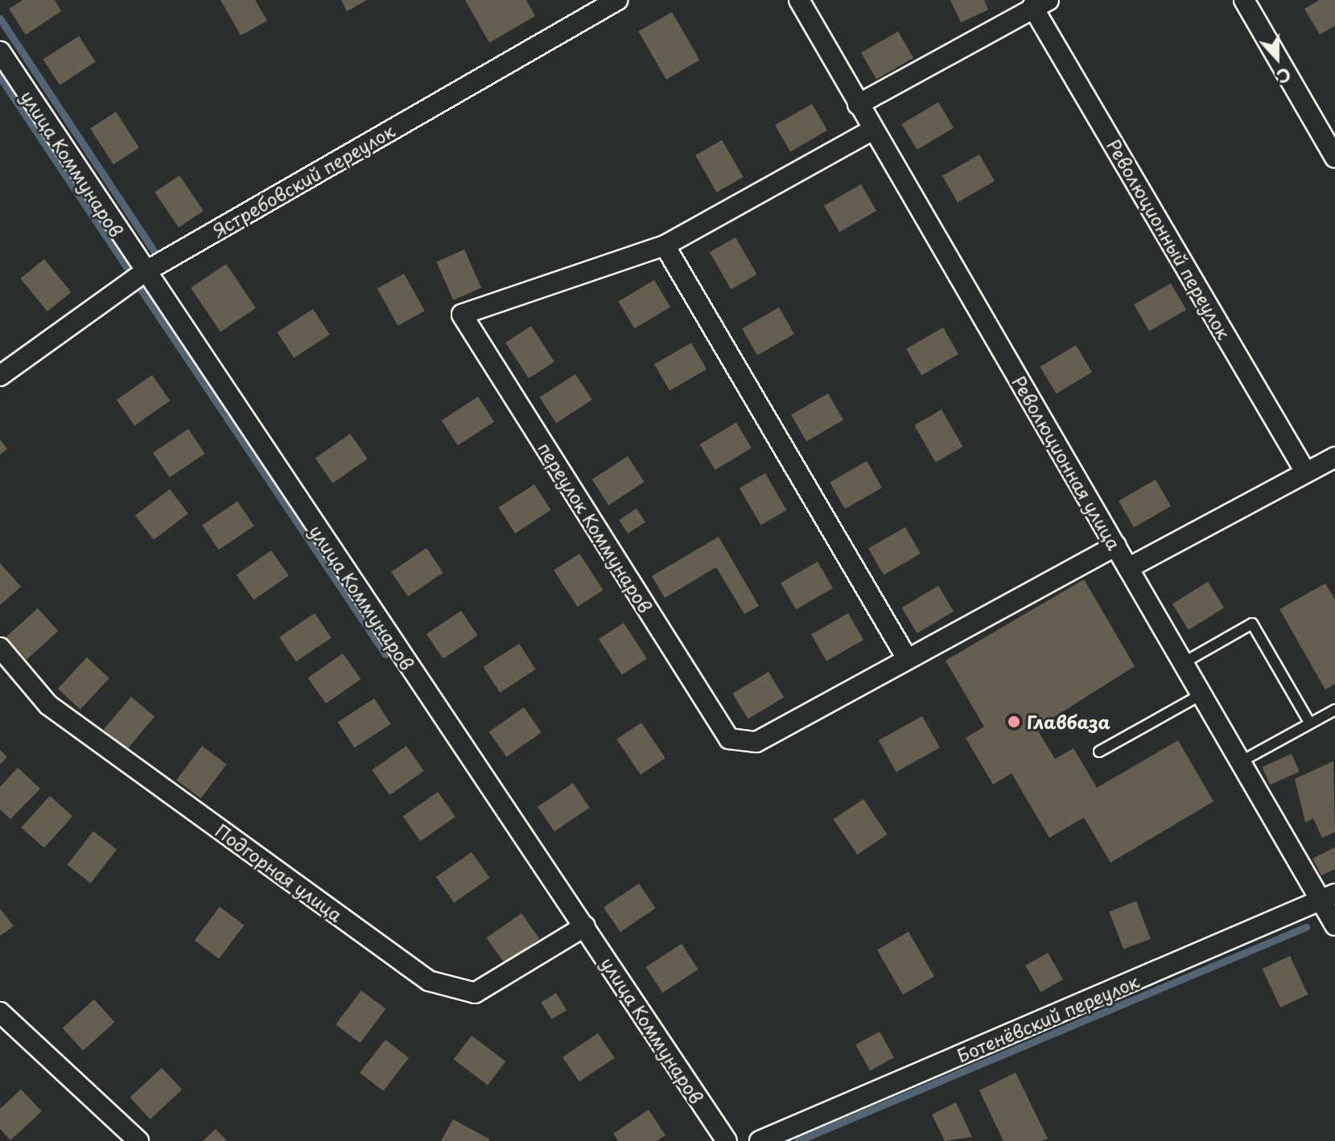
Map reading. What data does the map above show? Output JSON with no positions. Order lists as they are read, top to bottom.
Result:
{
  "streets": {
    "street": [
      "улица Коммунаров",
      "Ястребовский переулок",
      "Революционный переулок",
      "Революционная улица",
      "переулок Коммунаров",
      "Подгорная улица",
      "Ботенёвский переулок"
    ]
  },
  "crossings": [
    ["улица Коммунаров", "Ястребовский переулок"],
    ["улица Коммунаров", "Подгорная улица"],
    ["Революционный переулок", "Революционная улица"],
    ["Революционная улица", "Ботенёвский переулок"]
  ],
  "places": ["Главбаза"],
  "north": "bottom"
}
